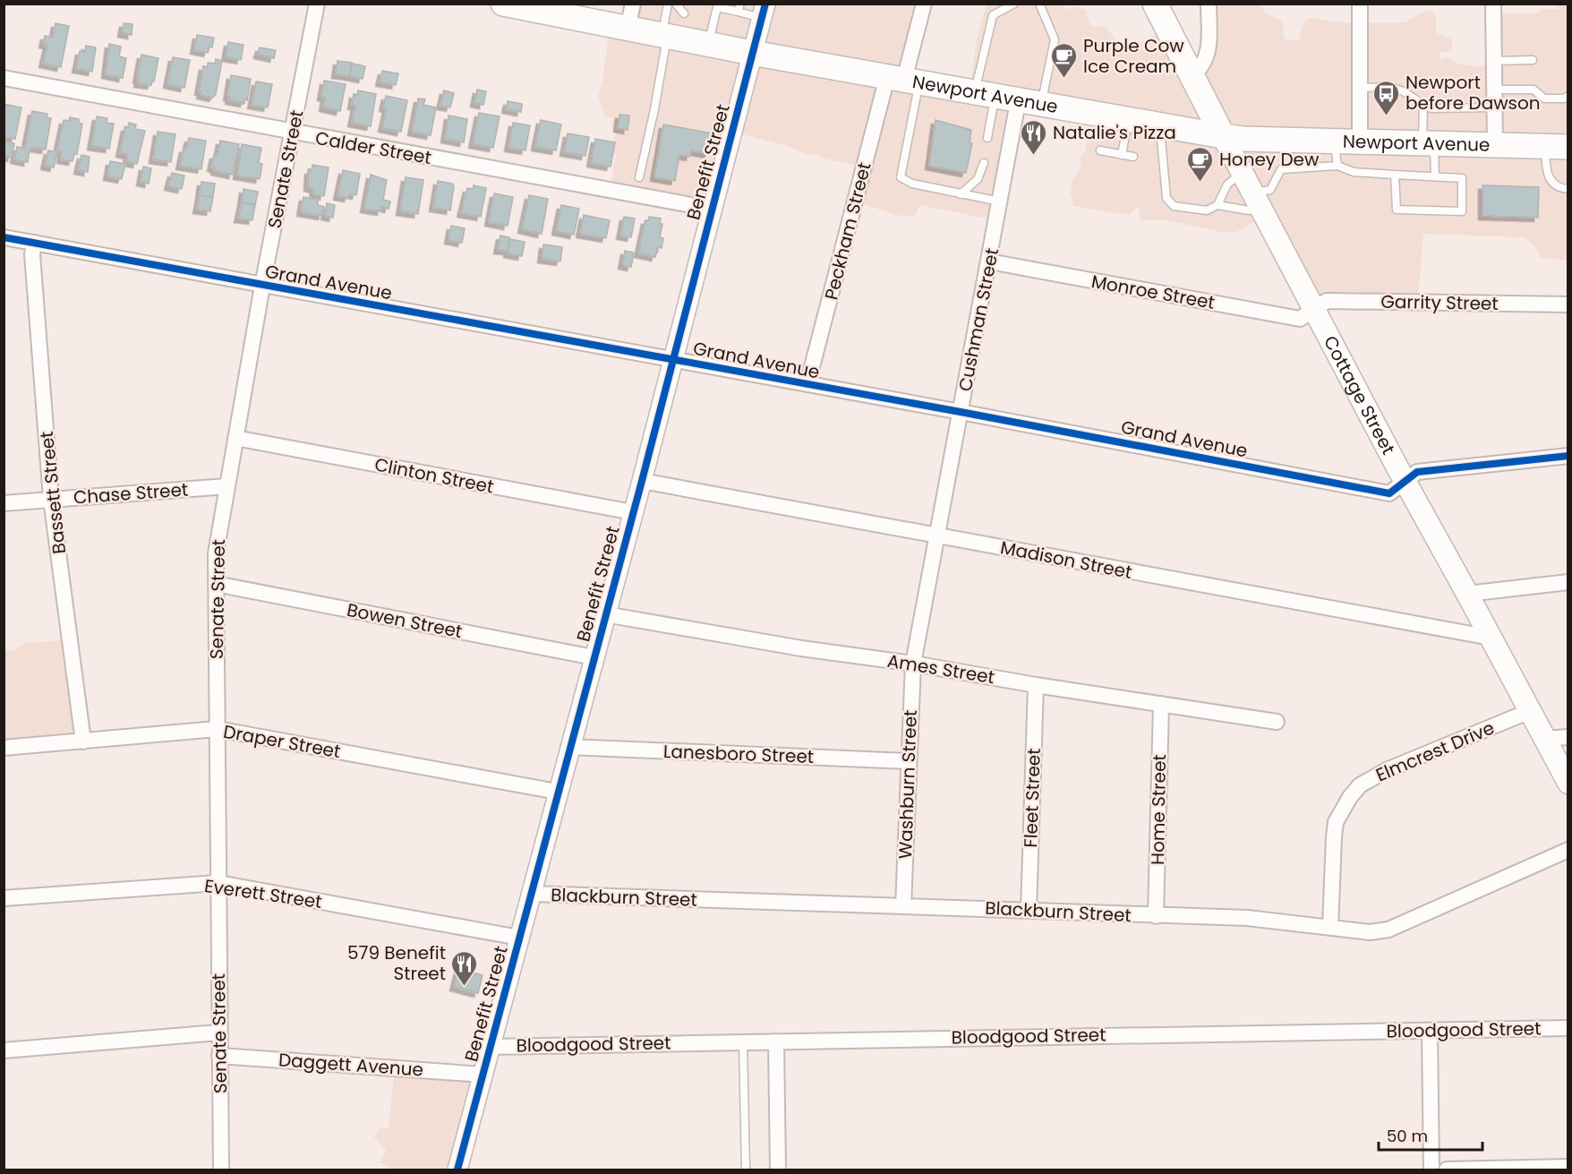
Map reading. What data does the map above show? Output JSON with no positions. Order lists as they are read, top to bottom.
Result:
{
  "streets": {
    "main road": ["Newport Avenue", "Cottage Street"],
    "street": [
      "Calder Street",
      "Benefit Street",
      "Senate Street",
      "Peckham Street",
      "Grand Avenue",
      "Monroe Street",
      "Garrity Street",
      "Cushman Street",
      "Clinton Street",
      "Bassett Street",
      "Chase Street",
      "Madison Street",
      "Bowen Street",
      "Ames Street",
      "Draper Street",
      "Elmcrest Drive",
      "Lanesboro Street",
      "Washburn Street",
      "Fleet Street",
      "Home Street",
      "Everett Street",
      "Blackburn Street",
      "Bloodgood Street",
      "Daggett Avenue"
    ]
  },
  "crossings": [
    ["Newport Avenue", "Benefit Street"],
    ["Newport Avenue", "Peckham Street"],
    ["Newport Avenue", "Cushman Street"],
    ["Newport Avenue", "Cottage Street"],
    ["Calder Street", "Benefit Street"],
    ["Calder Street", "Senate Street"],
    ["Benefit Street", "Grand Avenue"],
    ["Benefit Street", "Clinton Street"],
    ["Benefit Street", "Madison Street"],
    ["Benefit Street", "Bowen Street"],
    ["Benefit Street", "Ames Street"],
    ["Benefit Street", "Draper Street"],
    ["Benefit Street", "Lanesboro Street"],
    ["Benefit Street", "Everett Street"],
    ["Benefit Street", "Blackburn Street"],
    ["Benefit Street", "Bloodgood Street"],
    ["Benefit Street", "Daggett Avenue"],
    ["Senate Street", "Grand Avenue"],
    ["Senate Street", "Clinton Street"],
    ["Senate Street", "Chase Street"],
    ["Senate Street", "Bowen Street"],
    ["Senate Street", "Draper Street"],
    ["Senate Street", "Everett Street"],
    ["Senate Street", "Daggett Avenue"],
    ["Peckham Street", "Grand Avenue"],
    ["Grand Avenue", "Cushman Street"],
    ["Grand Avenue", "Cottage Street"],
    ["Grand Avenue", "Bassett Street"],
    ["Monroe Street", "Garrity Street"],
    ["Monroe Street", "Cushman Street"],
    ["Monroe Street", "Cottage Street"],
    ["Garrity Street", "Cottage Street"],
    ["Cushman Street", "Madison Street"],
    ["Cushman Street", "Ames Street"],
    ["Cushman Street", "Washburn Street"],
    ["Cottage Street", "Madison Street"],
    ["Cottage Street", "Elmcrest Drive"],
    ["Bassett Street", "Chase Street"],
    ["Bassett Street", "Draper Street"],
    ["Ames Street", "Washburn Street"],
    ["Ames Street", "Fleet Street"],
    ["Ames Street", "Home Street"],
    ["Elmcrest Drive", "Blackburn Street"],
    ["Lanesboro Street", "Washburn Street"],
    ["Washburn Street", "Blackburn Street"],
    ["Fleet Street", "Blackburn Street"],
    ["Home Street", "Blackburn Street"]
  ],
  "places": {
    "cafe": ["Purple Cow Ice Cream", "Honey Dew"],
    "bus stop": ["Newport before Dawson"],
    "restaurant": ["Natalie's Pizza", "579 Benefit Street"]
  },
  "scale_bar": "50 m"
}
